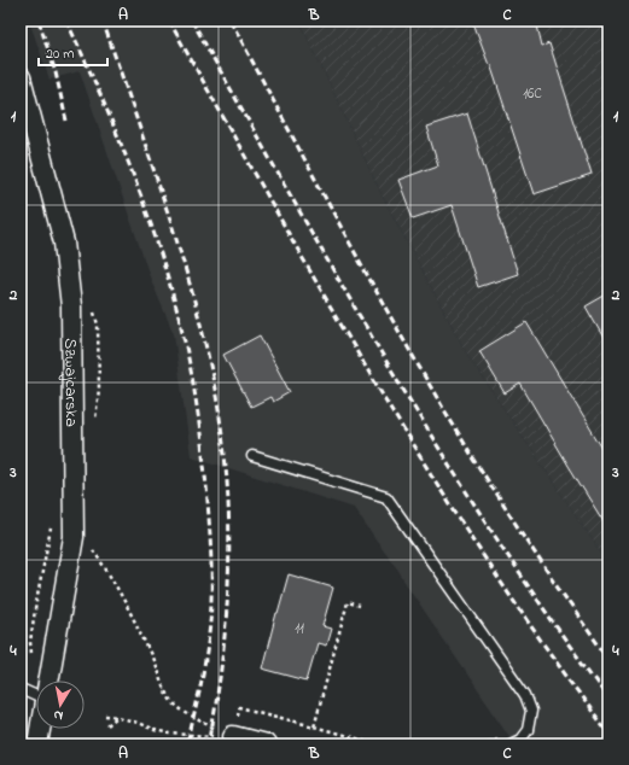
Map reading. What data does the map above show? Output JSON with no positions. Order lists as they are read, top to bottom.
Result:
{
  "streets": {
    "street": ["Szwajcarska"]
  },
  "house_numbers": ["16C", "11"],
  "scale_bar": "20 m",
  "north": "bottom",
  "grid": {
    "columns": ["A", "B", "C"],
    "rows": [
      "1",
      "2",
      "3",
      "4"
    ]
  }
}
